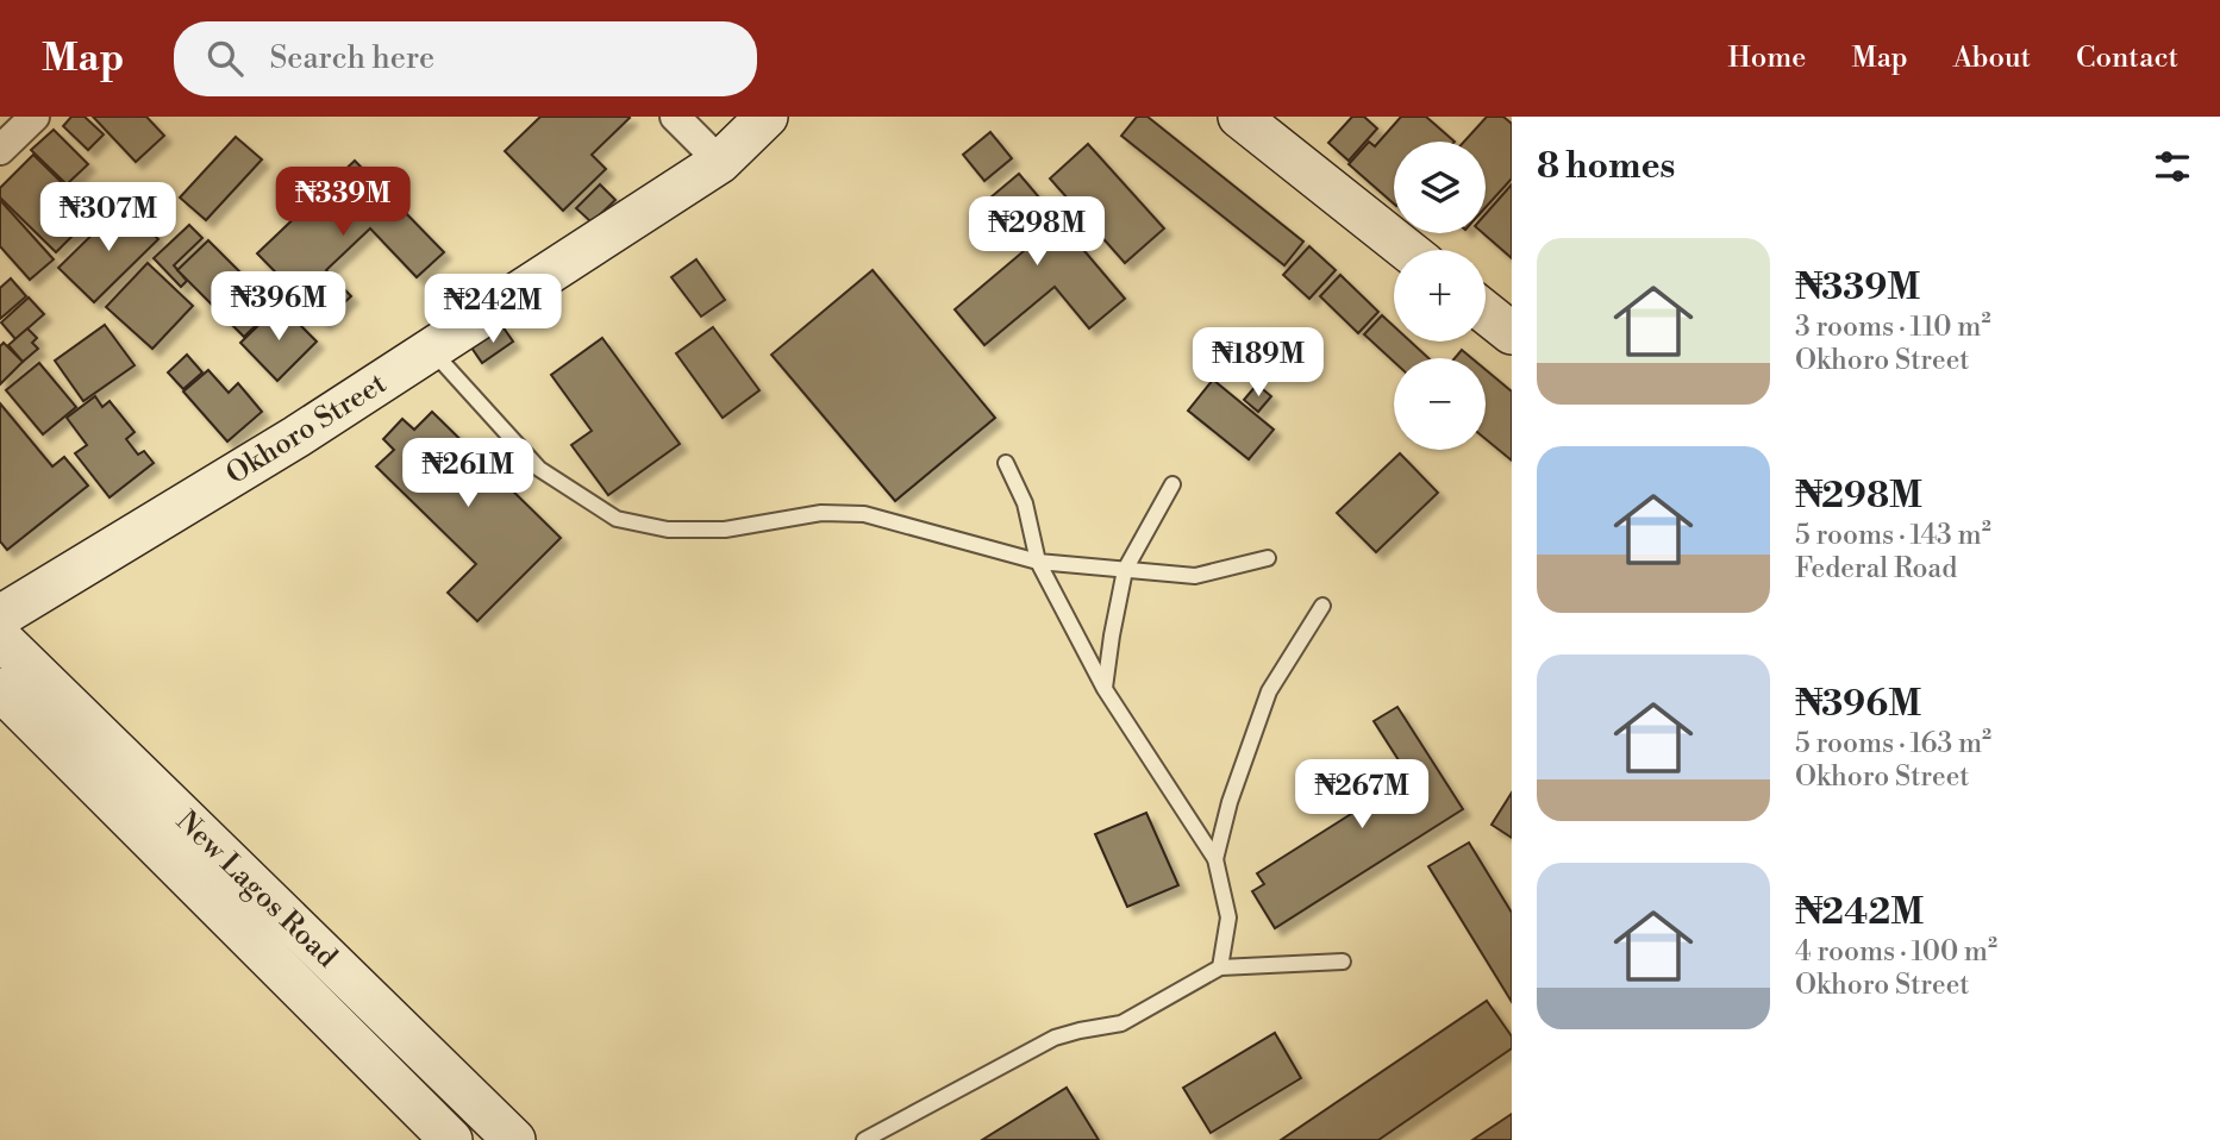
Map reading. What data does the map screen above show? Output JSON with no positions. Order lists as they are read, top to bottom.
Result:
{
  "streets": {
    "main road": ["Okhoro Street", "New Lagos Road"]
  },
  "page": {
    "header": "Map",
    "search": "Search here",
    "nav": [
      "Home",
      "Map",
      "About",
      "Contact"
    ],
    "heading": "8 homes",
    "map_buttons": ["+", "−"],
    "price": [
      "₦339M",
      "₦307M",
      "₦298M",
      "₦396M",
      "₦242M",
      "₦189M",
      "₦261M",
      "₦267M"
    ],
    "list": [
      {
        "name": "₦339M",
        "note": "3 rooms · 110 m² · Okhoro Street"
      },
      {
        "name": "₦298M",
        "note": "5 rooms · 143 m² · Federal Road"
      },
      {
        "name": "₦396M",
        "note": "5 rooms · 163 m² · Okhoro Street"
      },
      {
        "name": "₦242M",
        "note": "4 rooms · 100 m² · Okhoro Street"
      }
    ]
  }
}
